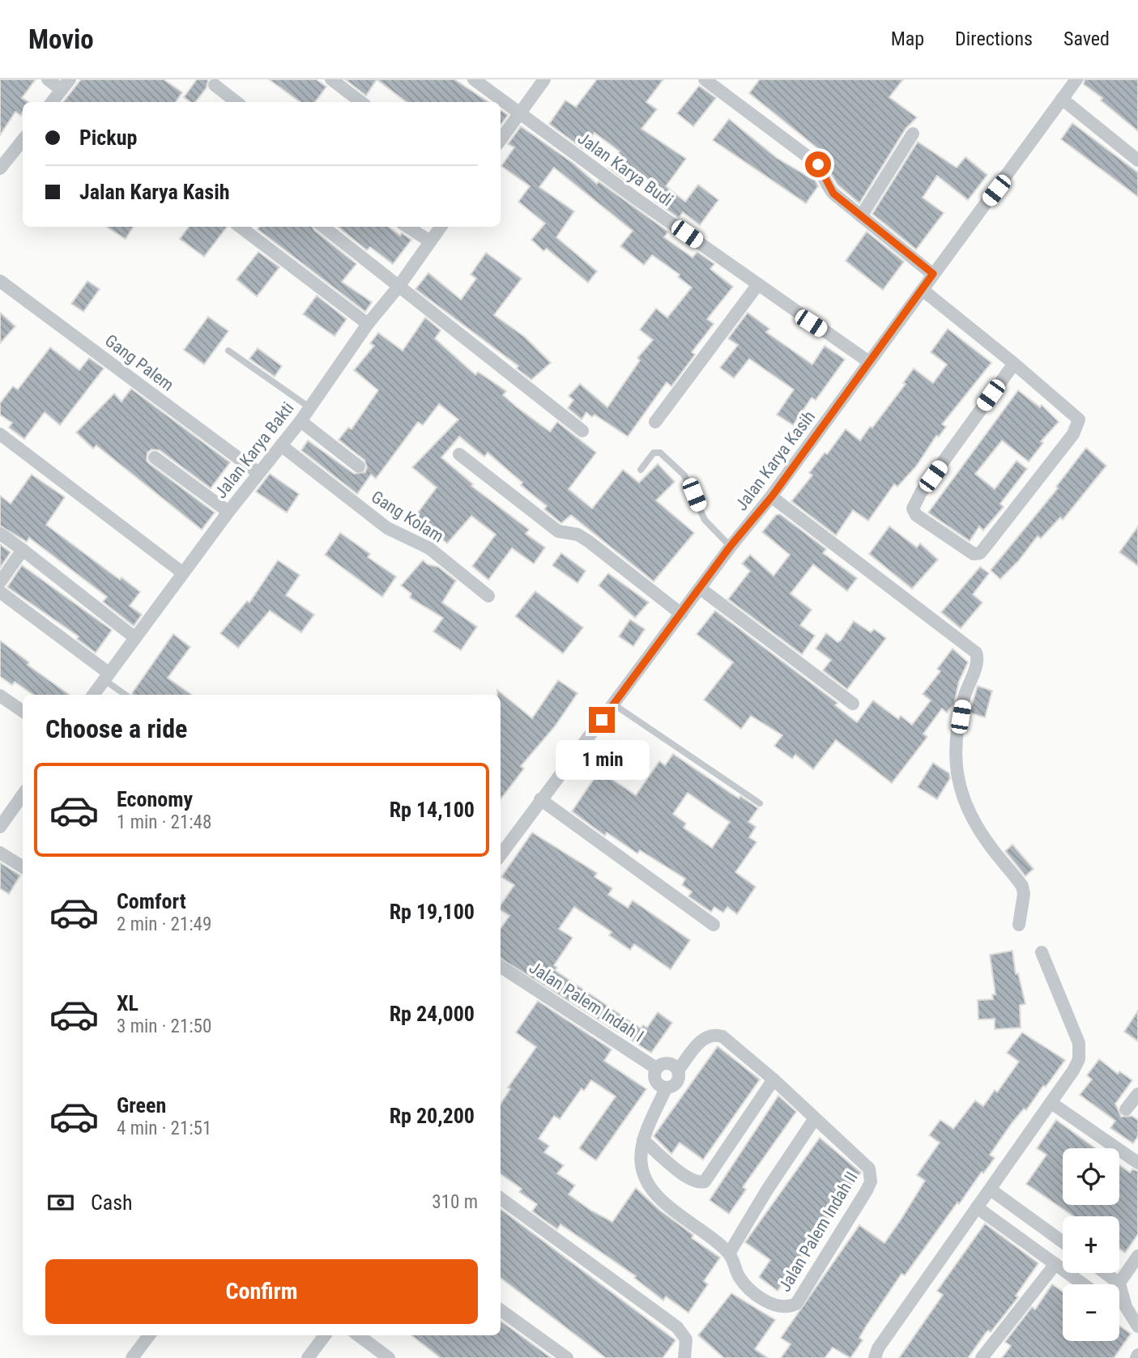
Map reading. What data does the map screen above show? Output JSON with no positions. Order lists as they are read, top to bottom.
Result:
{
  "streets": {
    "street": [
      "Jalan Karya Budi",
      "Gang Palem",
      "Jalan Karya Bakti",
      "Jalan Karya Kasih",
      "Gang Kolam",
      "Jalan Palem Indah I",
      "Jalan Palem Indah II"
    ]
  },
  "crossings": [
    ["Jalan Karya Budi", "Jalan Karya Kasih"],
    ["Gang Palem", "Jalan Karya Bakti"],
    ["Jalan Karya Bakti", "Gang Kolam"],
    ["Jalan Palem Indah I", "Jalan Palem Indah II"]
  ],
  "page": {
    "header": "Movio",
    "nav": ["Map", "Directions", "Saved"],
    "banner": ["Pickup", "Jalan Karya Kasih"],
    "heading": "Choose a ride",
    "bubble": "1 min",
    "list": [
      {
        "name": "Economy",
        "note": "1 min · 21:48",
        "value": "Rp 14,100"
      },
      {
        "name": "Comfort",
        "note": "2 min · 21:49",
        "value": "Rp 19,100"
      },
      {
        "name": "XL",
        "note": "3 min · 21:50",
        "value": "Rp 24,000"
      },
      {
        "name": "Green",
        "note": "4 min · 21:51",
        "value": "Rp 20,200"
      }
    ],
    "map_buttons": ["+", "−"],
    "pay": ["Cash", "310 m"],
    "buttons": "Confirm"
  }
}
